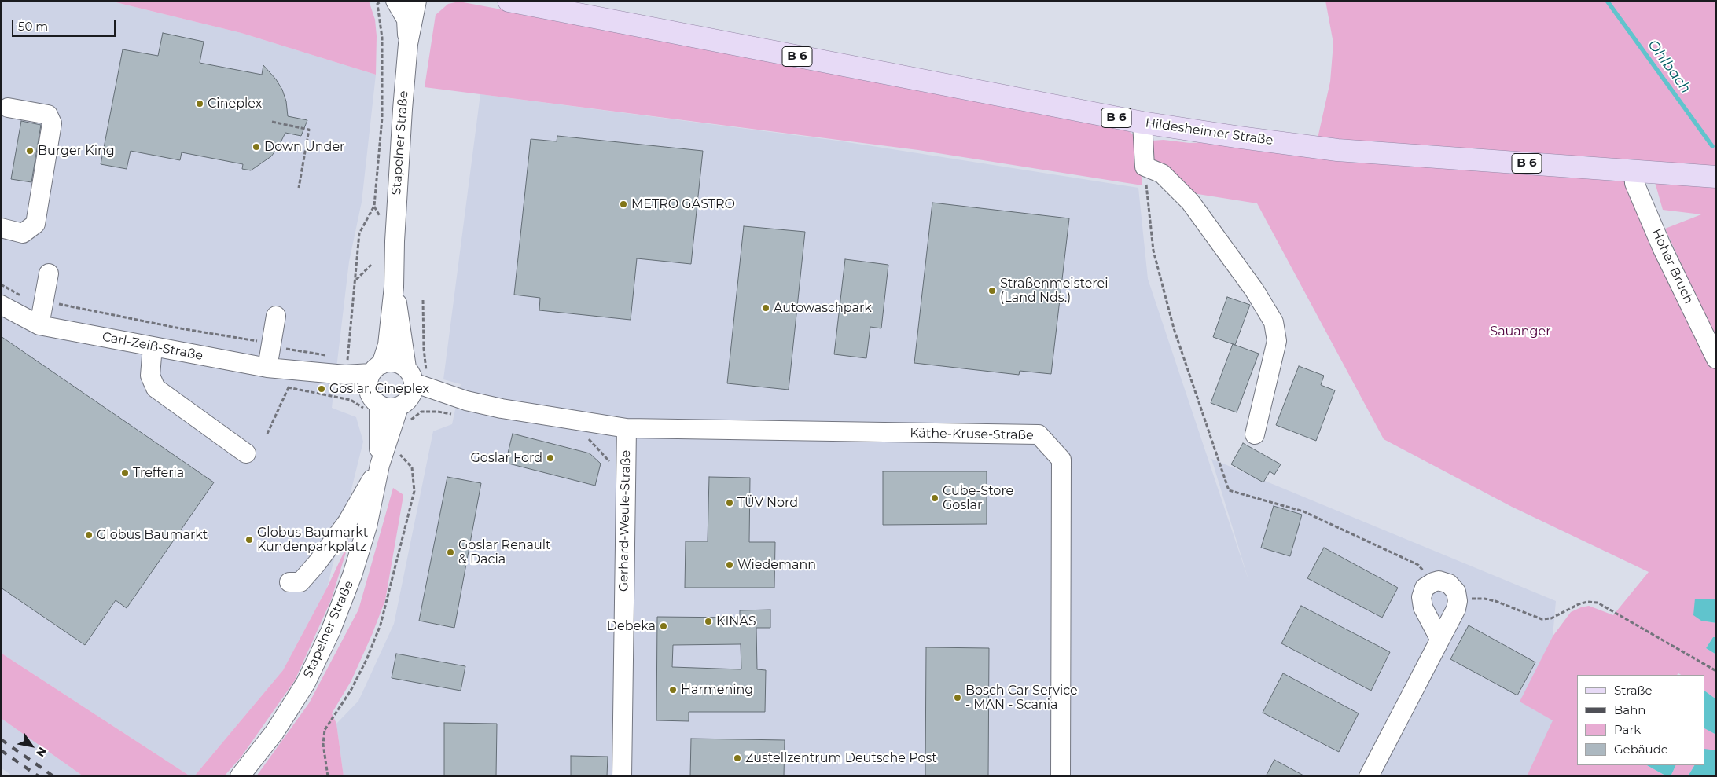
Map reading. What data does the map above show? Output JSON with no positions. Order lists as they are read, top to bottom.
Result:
{
  "streets": {
    "main road": ["B 6", "Hildesheimer Straße"],
    "street": [
      "Stapelner Straße",
      "Hoher Bruch",
      "Carl-Zeiß-Straße",
      "Käthe-Kruse-Straße",
      "Gerhard-Weule-Straße"
    ]
  },
  "crossings": [
    ["B 6", "Hildesheimer Straße"],
    ["B 6", "Hoher Bruch"],
    ["Hildesheimer Straße", "Hoher Bruch"],
    ["Stapelner Straße", "Carl-Zeiß-Straße"],
    ["Käthe-Kruse-Straße", "Gerhard-Weule-Straße"]
  ],
  "water": ["Ohlbach"],
  "parks": ["Sauanger"],
  "places": [
    "Cineplex",
    "Down Under",
    "Burger King",
    "METRO GASTRO",
    "Straßenmeisterei (Land Nds.)",
    "Autowaschpark",
    "Goslar, Cineplex",
    "Goslar Ford",
    "Trefferia",
    "Cube-Store Goslar",
    "TÜV Nord",
    "Globus Baumarkt",
    "Globus Baumarkt Kundenparkplatz",
    "Goslar Renault & Dacia",
    "Wiedemann",
    "KINAS",
    "Debeka",
    "Harmening",
    "Bosch Car Service - MAN - Scania",
    "Zustellzentrum Deutsche Post"
  ],
  "legend": [
    "Straße",
    "Bahn",
    "Park",
    "Gebäude"
  ],
  "scale_bar": "50 m",
  "north": "bottom right"
}
